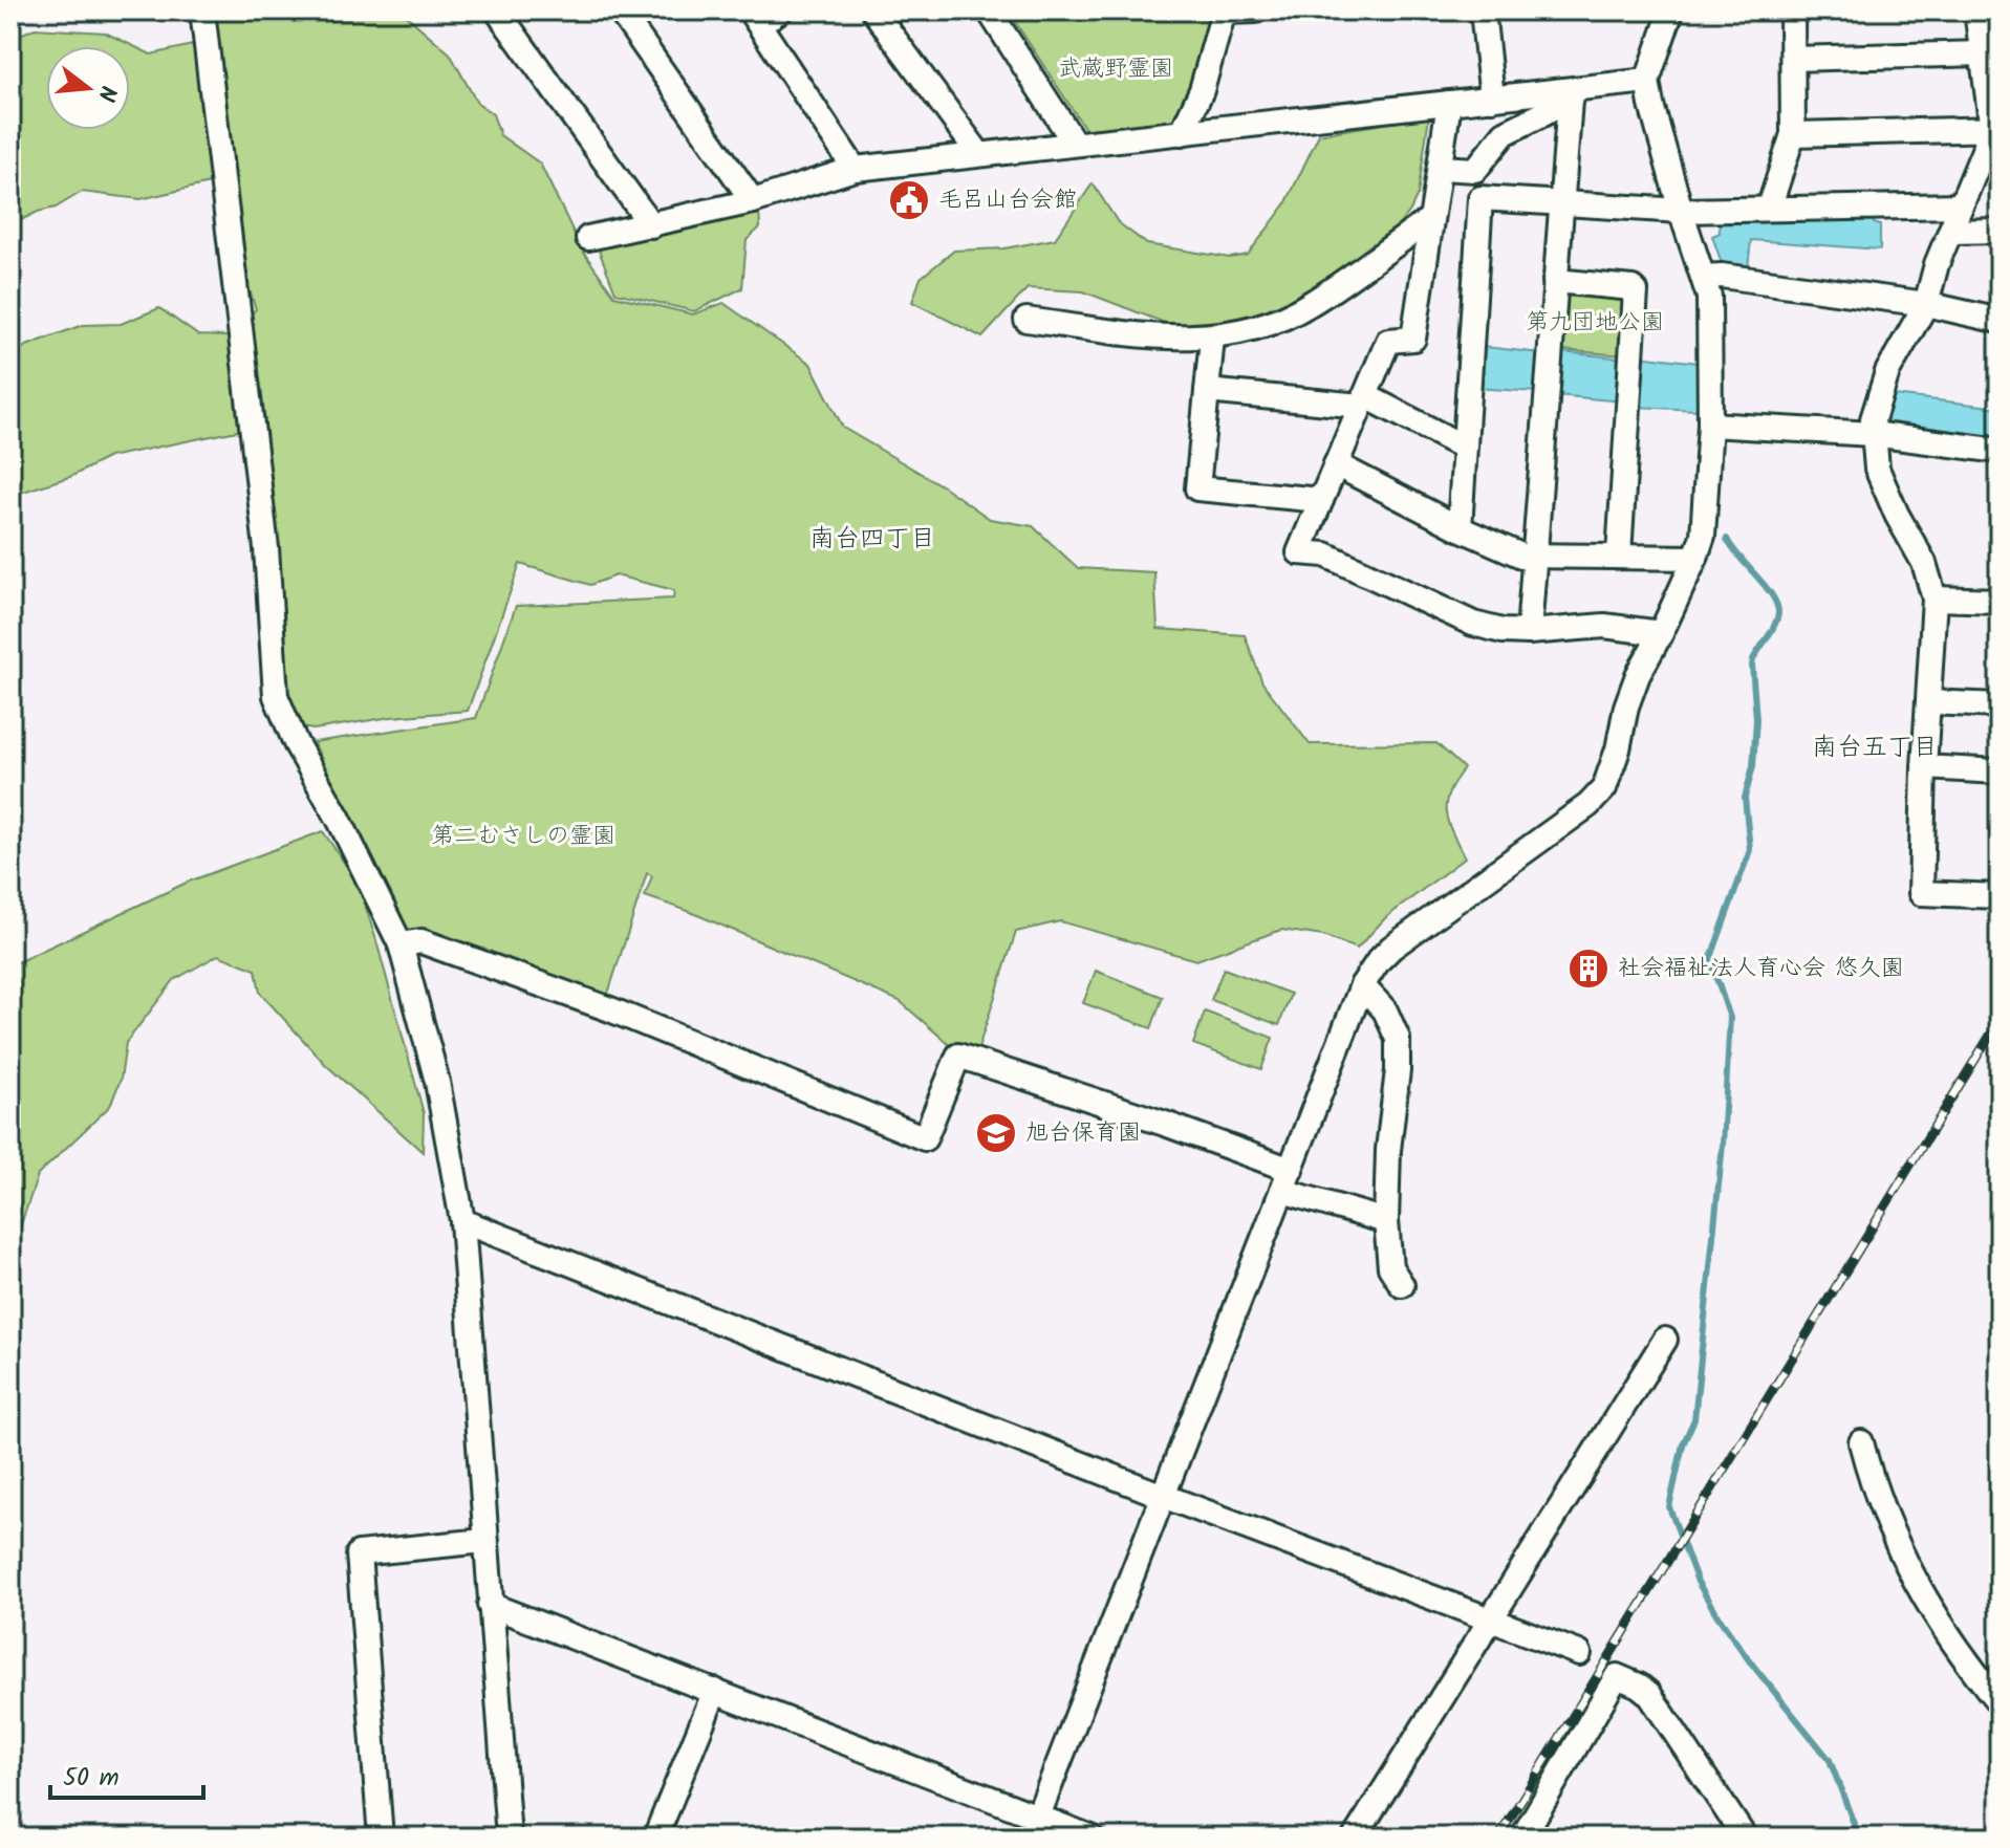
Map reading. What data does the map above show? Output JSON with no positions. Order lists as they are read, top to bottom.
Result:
{
  "districts": ["南台四丁目", "南台五丁目"],
  "parks": ["武蔵野霊園", "第九団地公園", "第二むさしの霊園"],
  "places": {
    "public building": ["毛呂山台会館"],
    "building": ["社会福祉法人育心会 悠久園"],
    "school or university": ["旭台保育園"]
  },
  "scale_bar": "50 m",
  "north": "right"
}
